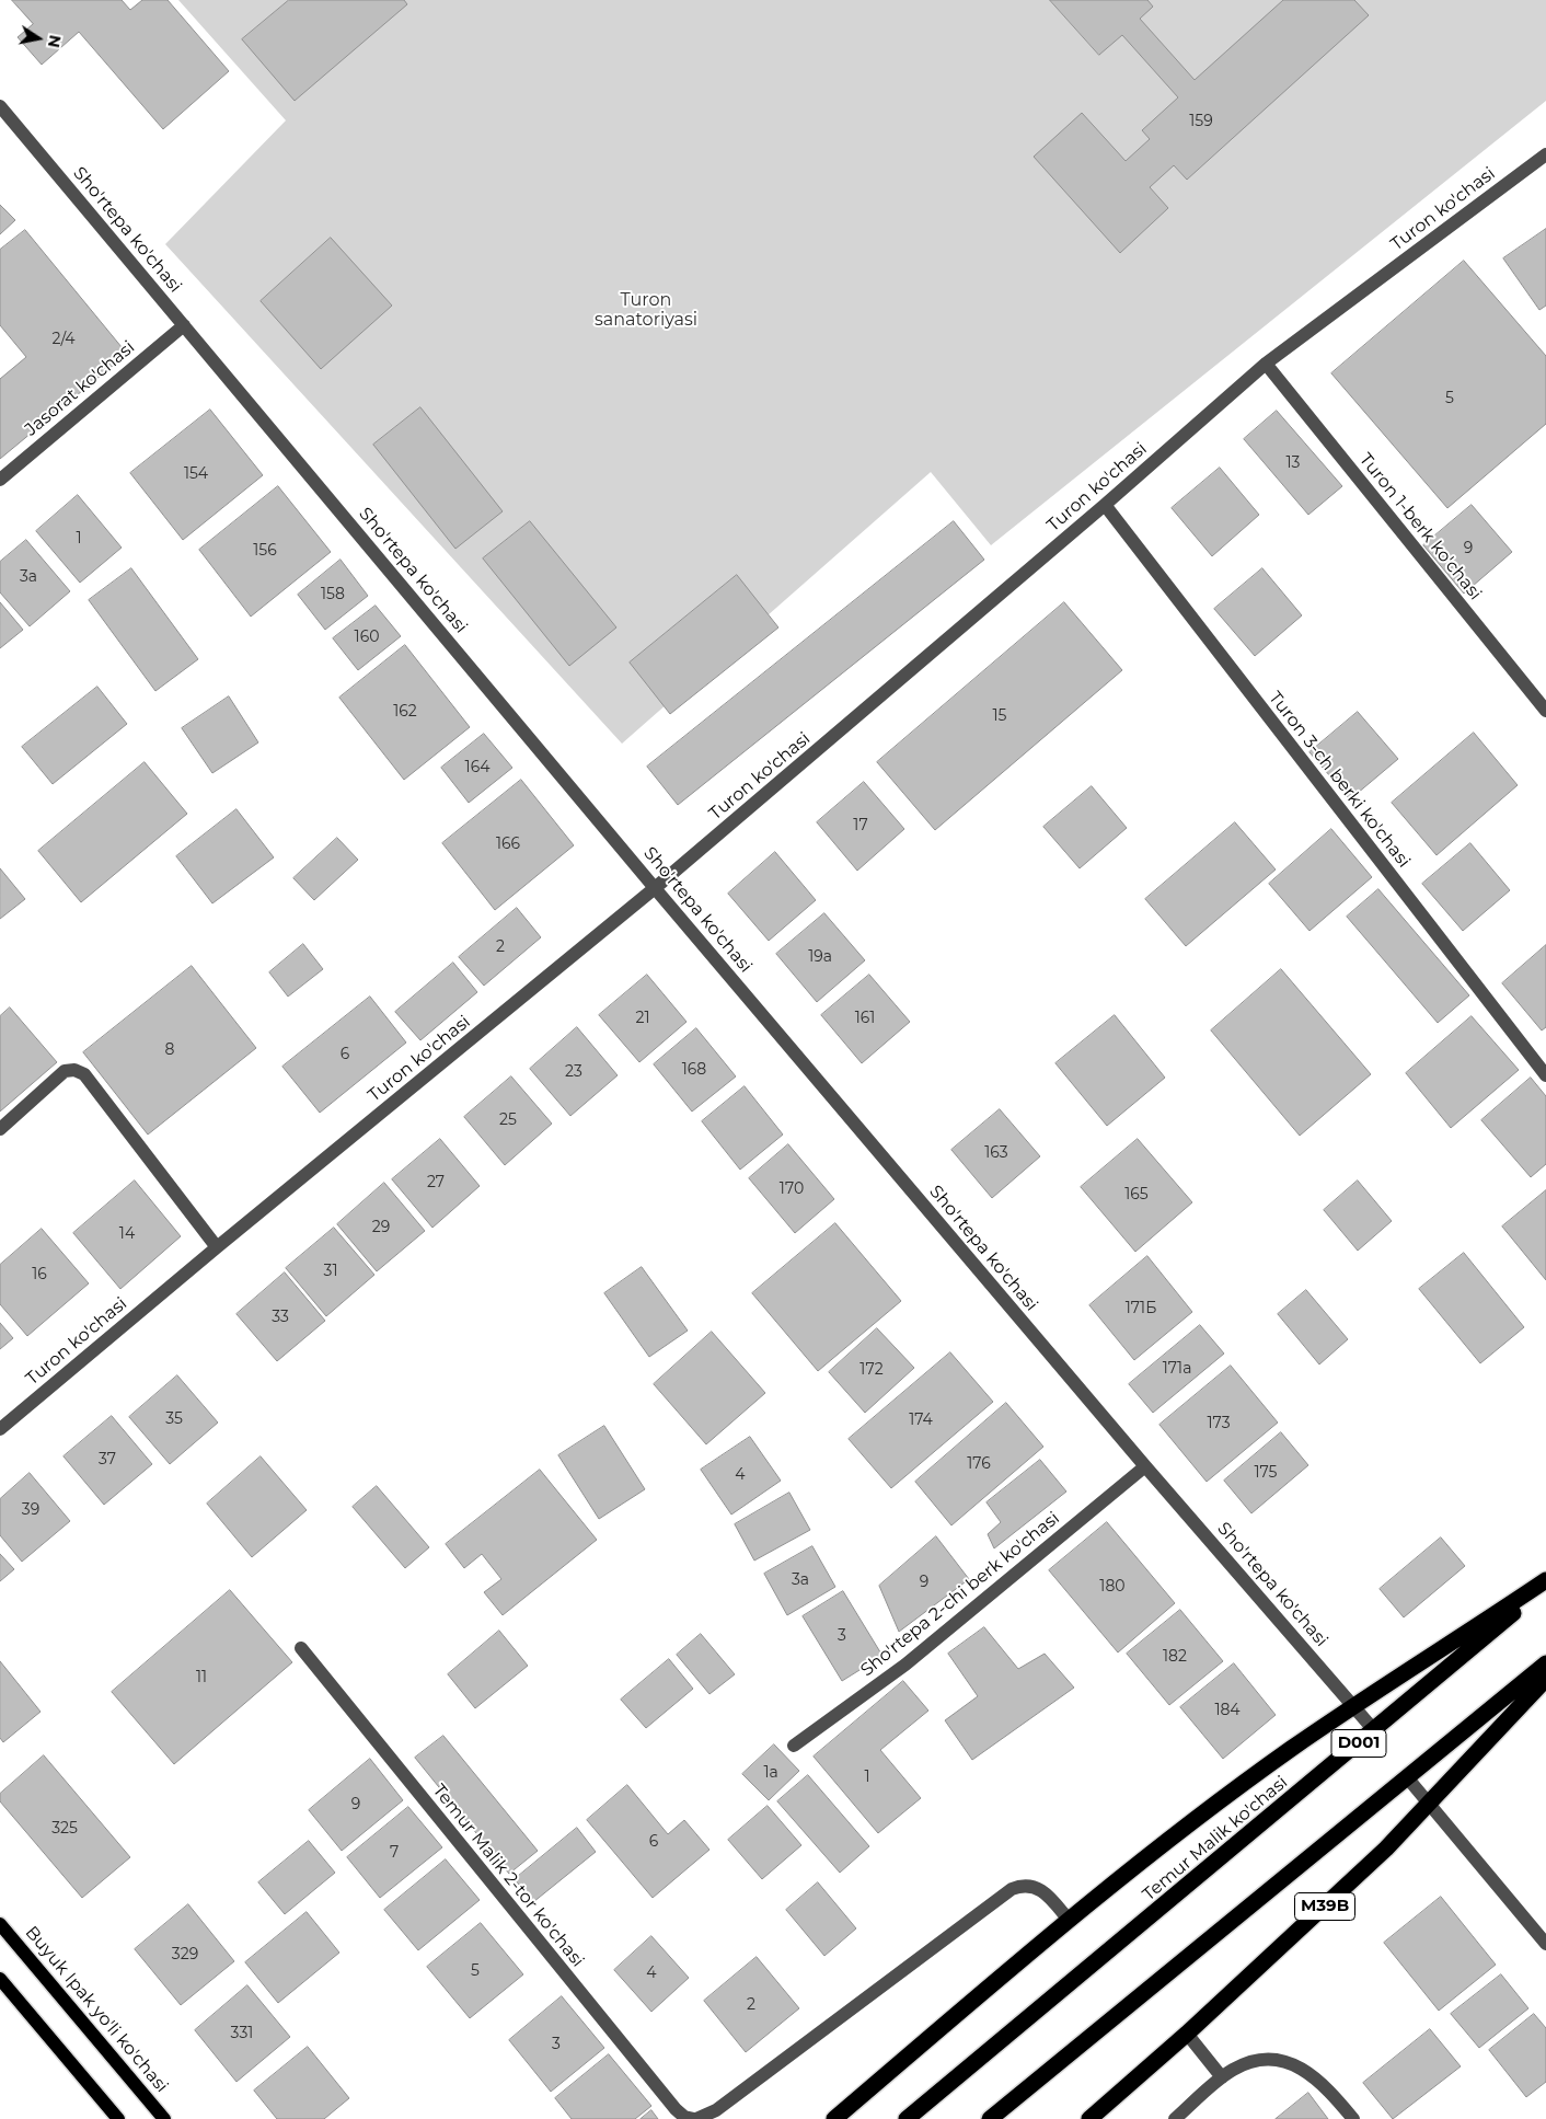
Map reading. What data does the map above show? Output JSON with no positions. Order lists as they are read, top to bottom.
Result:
{
  "streets": {
    "highway": ["D001", "Temur Malik ko'chasi", "M39B"],
    "main road": ["Buyuk Ipak yo'li ko'chasi"],
    "street": [
      "Turon ko'chasi",
      "Sho'rtepa ko'chasi",
      "Jasorat ko'chasi",
      "Turon 1-berk ko'chasi",
      "Turon 3-ch berki ko'chasi",
      "Sho'rtepa 2-chi berk ko'chasi",
      "Temur Malik 2-tor ko'chasi"
    ]
  },
  "crossings": [
    ["Turon ko'chasi", "Sho'rtepa ko'chasi"],
    ["Turon ko'chasi", "Turon 1-berk ko'chasi"],
    ["Turon ko'chasi", "Turon 3-ch berki ko'chasi"],
    ["Sho'rtepa ko'chasi", "Jasorat ko'chasi"],
    ["Sho'rtepa ko'chasi", "Sho'rtepa 2-chi berk ko'chasi"],
    ["Sho'rtepa ko'chasi", "Temur Malik ko'chasi"]
  ],
  "parks": ["Turon sanatoriyasi"],
  "house_numbers": [
    "159",
    "2/4",
    "5",
    "13",
    "154",
    "1",
    "9",
    "156",
    "3а",
    "158",
    "160",
    "162",
    "15",
    "164",
    "17",
    "166",
    "2",
    "19а",
    "21",
    "161",
    "8",
    "6",
    "168",
    "23",
    "25",
    "163",
    "27",
    "170",
    "165",
    "29",
    "14",
    "31",
    "16",
    "171Б",
    "33",
    "171а",
    "172",
    "35",
    "174",
    "173",
    "37",
    "176",
    "175",
    "4",
    "39",
    "3а",
    "9",
    "180",
    "3",
    "182",
    "11",
    "184",
    "1а",
    "1",
    "9",
    "325",
    "6",
    "7",
    "329",
    "5",
    "4",
    "2",
    "331",
    "3"
  ],
  "north": "right"
}
